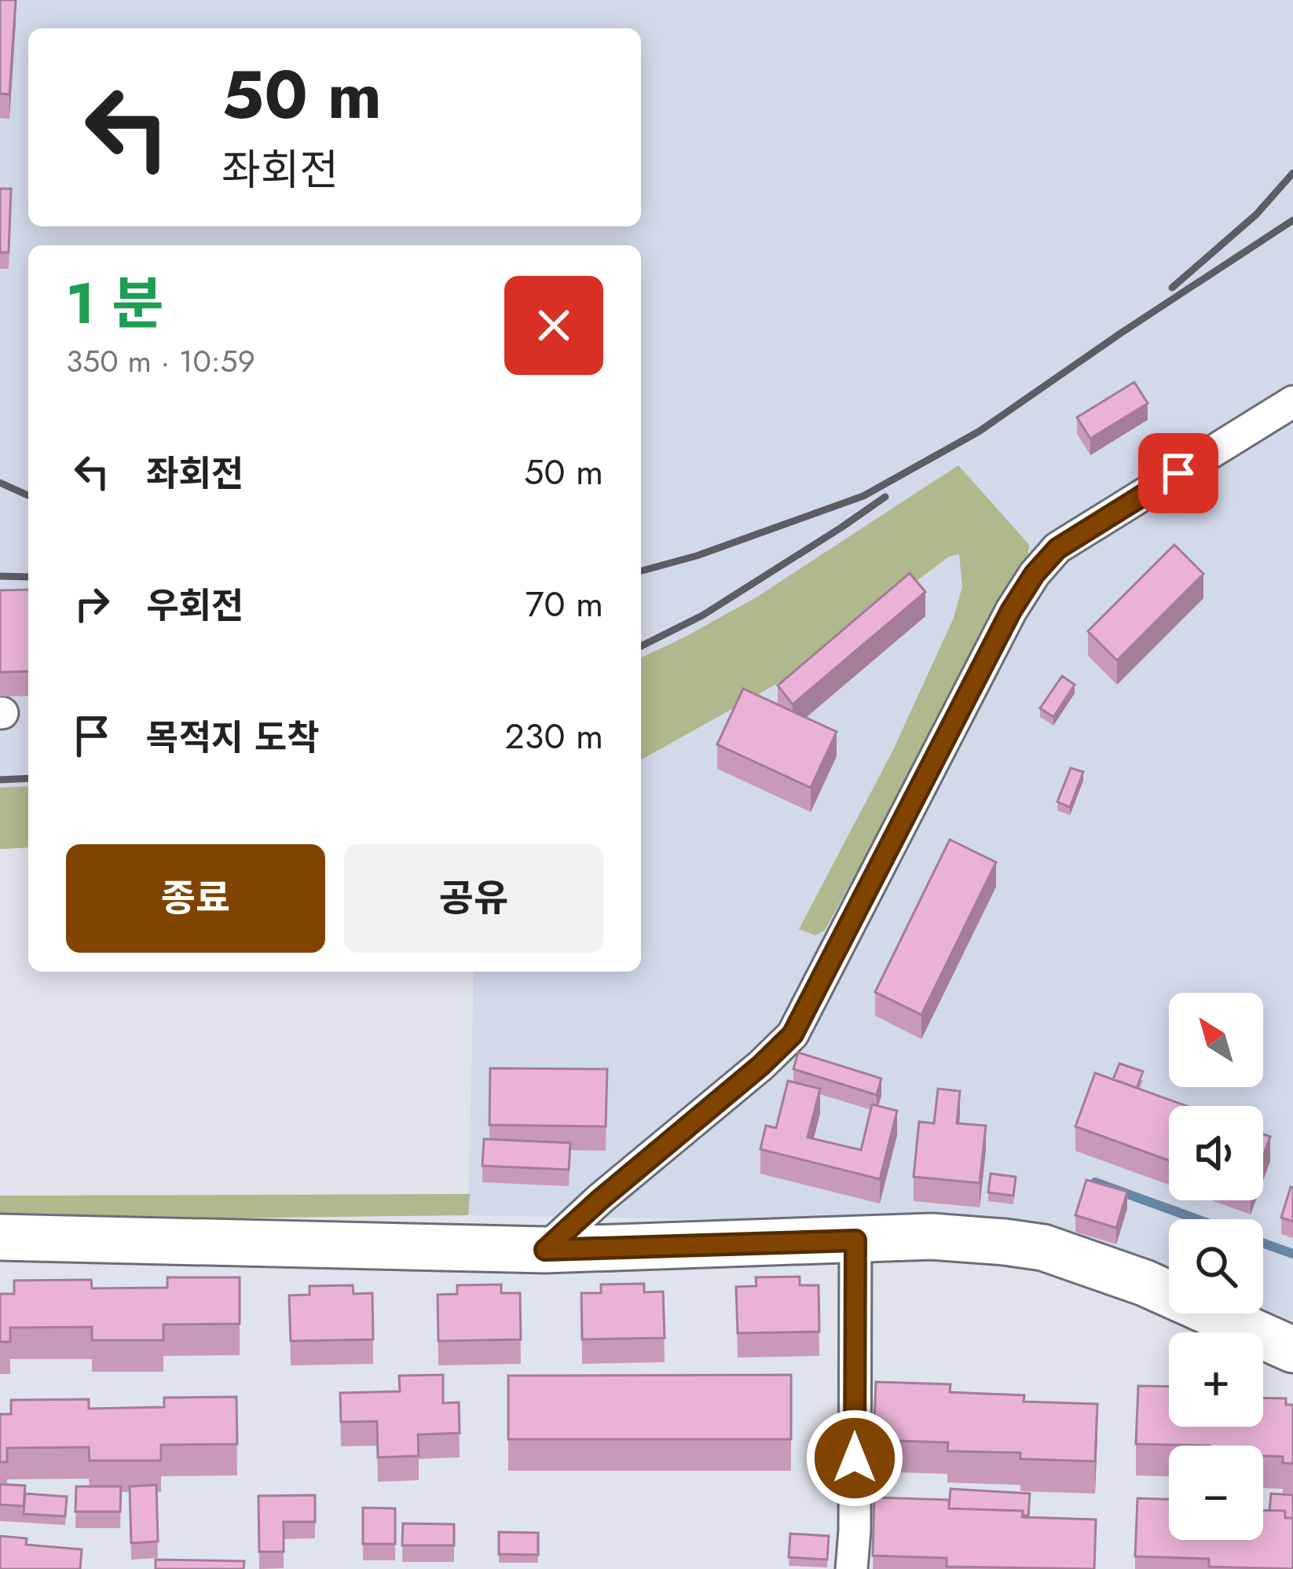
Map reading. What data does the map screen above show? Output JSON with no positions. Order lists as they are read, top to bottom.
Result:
{
  "north": "top left",
  "page": {
    "turn": ["50 m", "좌회전"],
    "heading": ["1 분", "350 m · 10:59"],
    "list": [
      {
        "name": "좌회전",
        "value": "50 m"
      },
      {
        "name": "우회전",
        "value": "70 m"
      },
      {
        "name": "목적지 도착",
        "value": "230 m"
      }
    ],
    "buttons": ["종료", "공유"],
    "map_buttons": ["+", "−"]
  }
}
